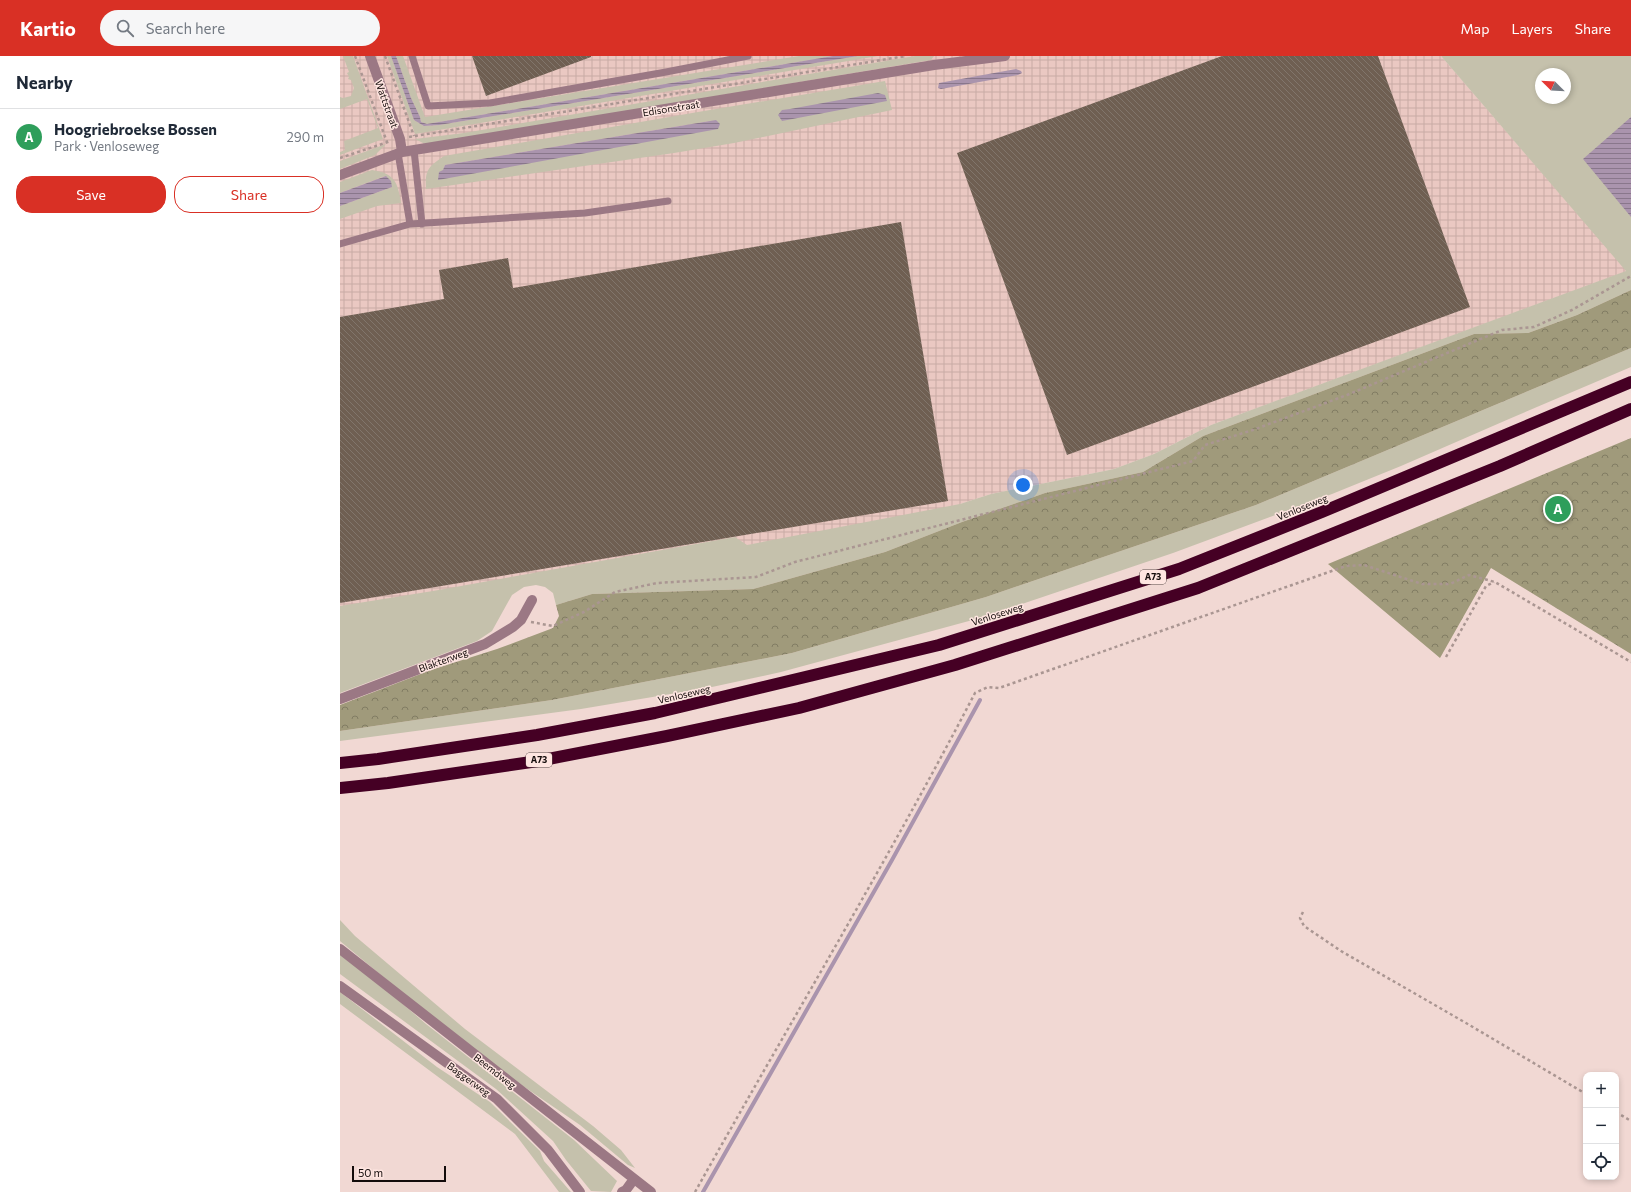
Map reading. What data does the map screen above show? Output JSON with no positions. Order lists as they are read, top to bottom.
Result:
{
  "streets": {
    "highway": ["Venloseweg", "A73"],
    "street": [
      "Wattstraat",
      "Edisonstraat",
      "Blakterweg",
      "Beemdweg",
      "Baggerweg"
    ]
  },
  "crossings": [
    ["Wattstraat", "Edisonstraat"]
  ],
  "scale_bar": "50 m",
  "north": "top left",
  "page": {
    "header": "Kartio",
    "search": "Search here",
    "nav": ["Map", "Layers", "Share"],
    "heading": "Nearby",
    "list": [
      {
        "mark": "A",
        "name": "Hoogriebroekse Bossen",
        "note": "Park · Venloseweg",
        "value": "290 m"
      }
    ],
    "buttons": ["Save", "Share"],
    "pins": "A",
    "map_buttons": ["+", "−"],
    "scale": "50 m"
  }
}
